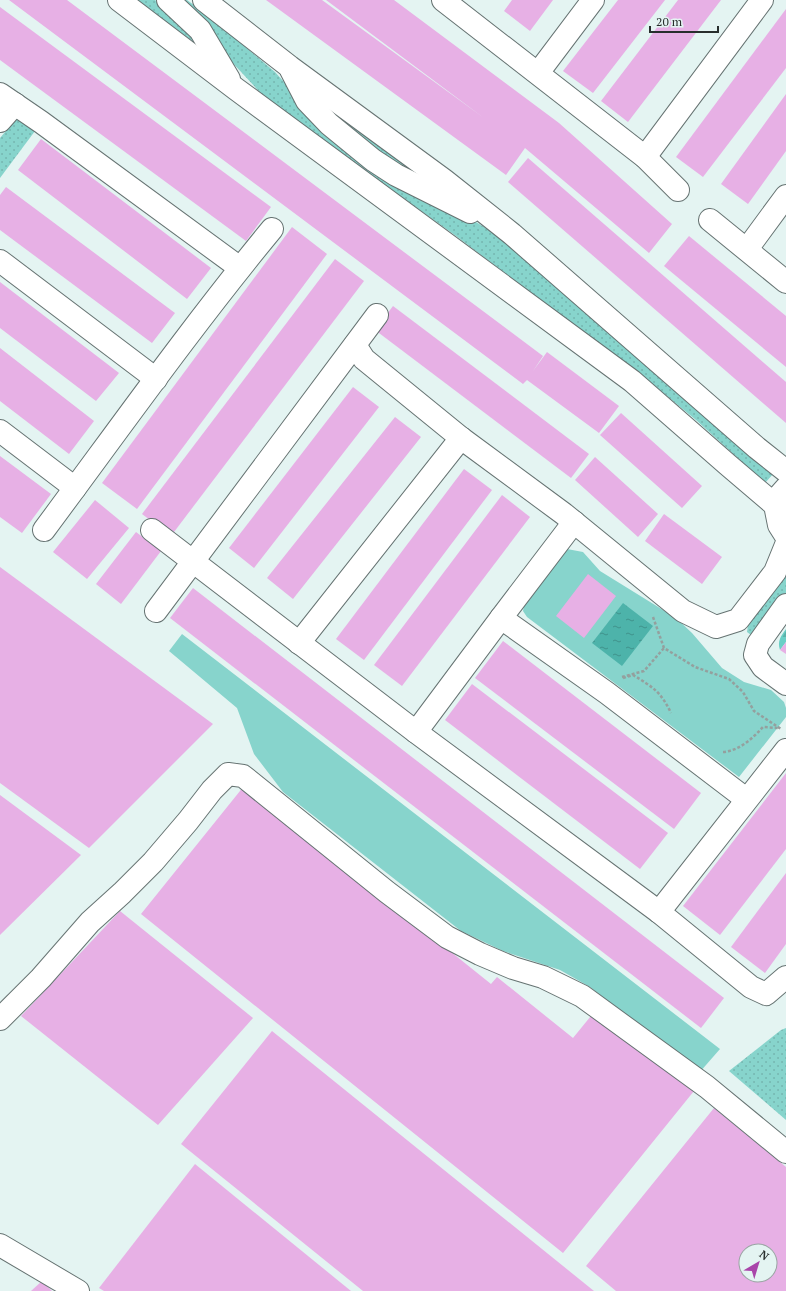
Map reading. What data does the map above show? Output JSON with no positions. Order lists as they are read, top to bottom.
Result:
{
  "scale_bar": "20 m",
  "north": "top right"
}
